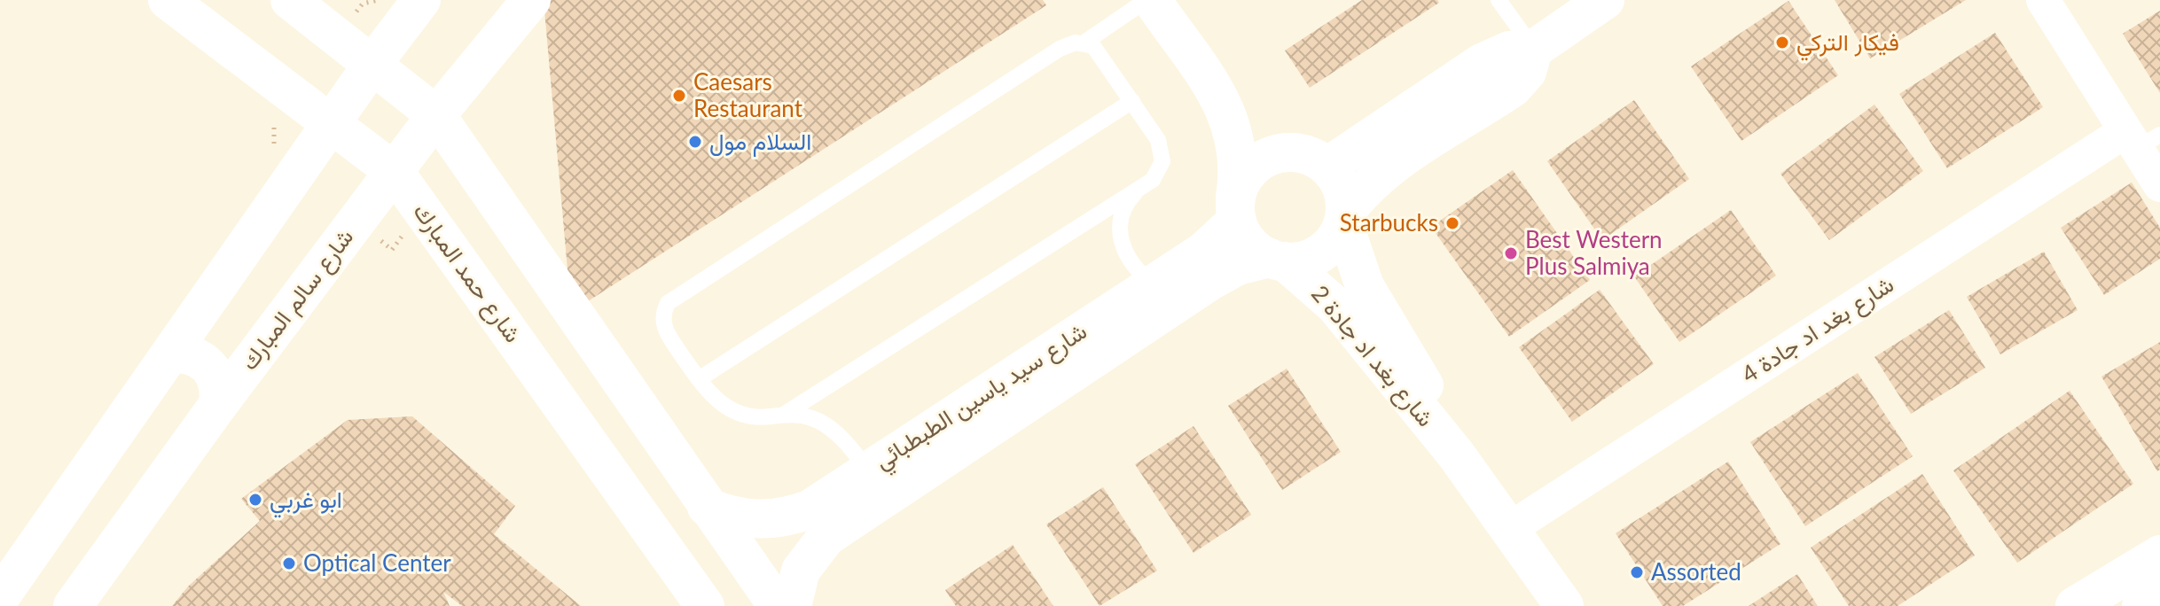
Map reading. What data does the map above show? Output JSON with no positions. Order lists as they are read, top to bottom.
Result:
{
  "streets": {
    "street": [
      "شارع حمد المبارك",
      "شارع سالم المبارك",
      "شارع بغد اد جادة 4",
      "شارع بغد اد جادة 2",
      "شارع سيد ياسين الطبطبائي"
    ]
  },
  "crossings": [
    ["شارع حمد المبارك", "شارع سالم المبارك"],
    ["شارع بغد اد جادة 4", "شارع بغد اد جادة 2"],
    ["شارع بغد اد جادة 2", "شارع سيد ياسين الطبطبائي"]
  ],
  "places": [
    "فيكار التركي",
    "Caesars Restaurant",
    "السلام مول",
    "Starbucks",
    "Best Western Plus Salmiya",
    "ابو غربي",
    "Optical Center",
    "Assorted"
  ]
}
